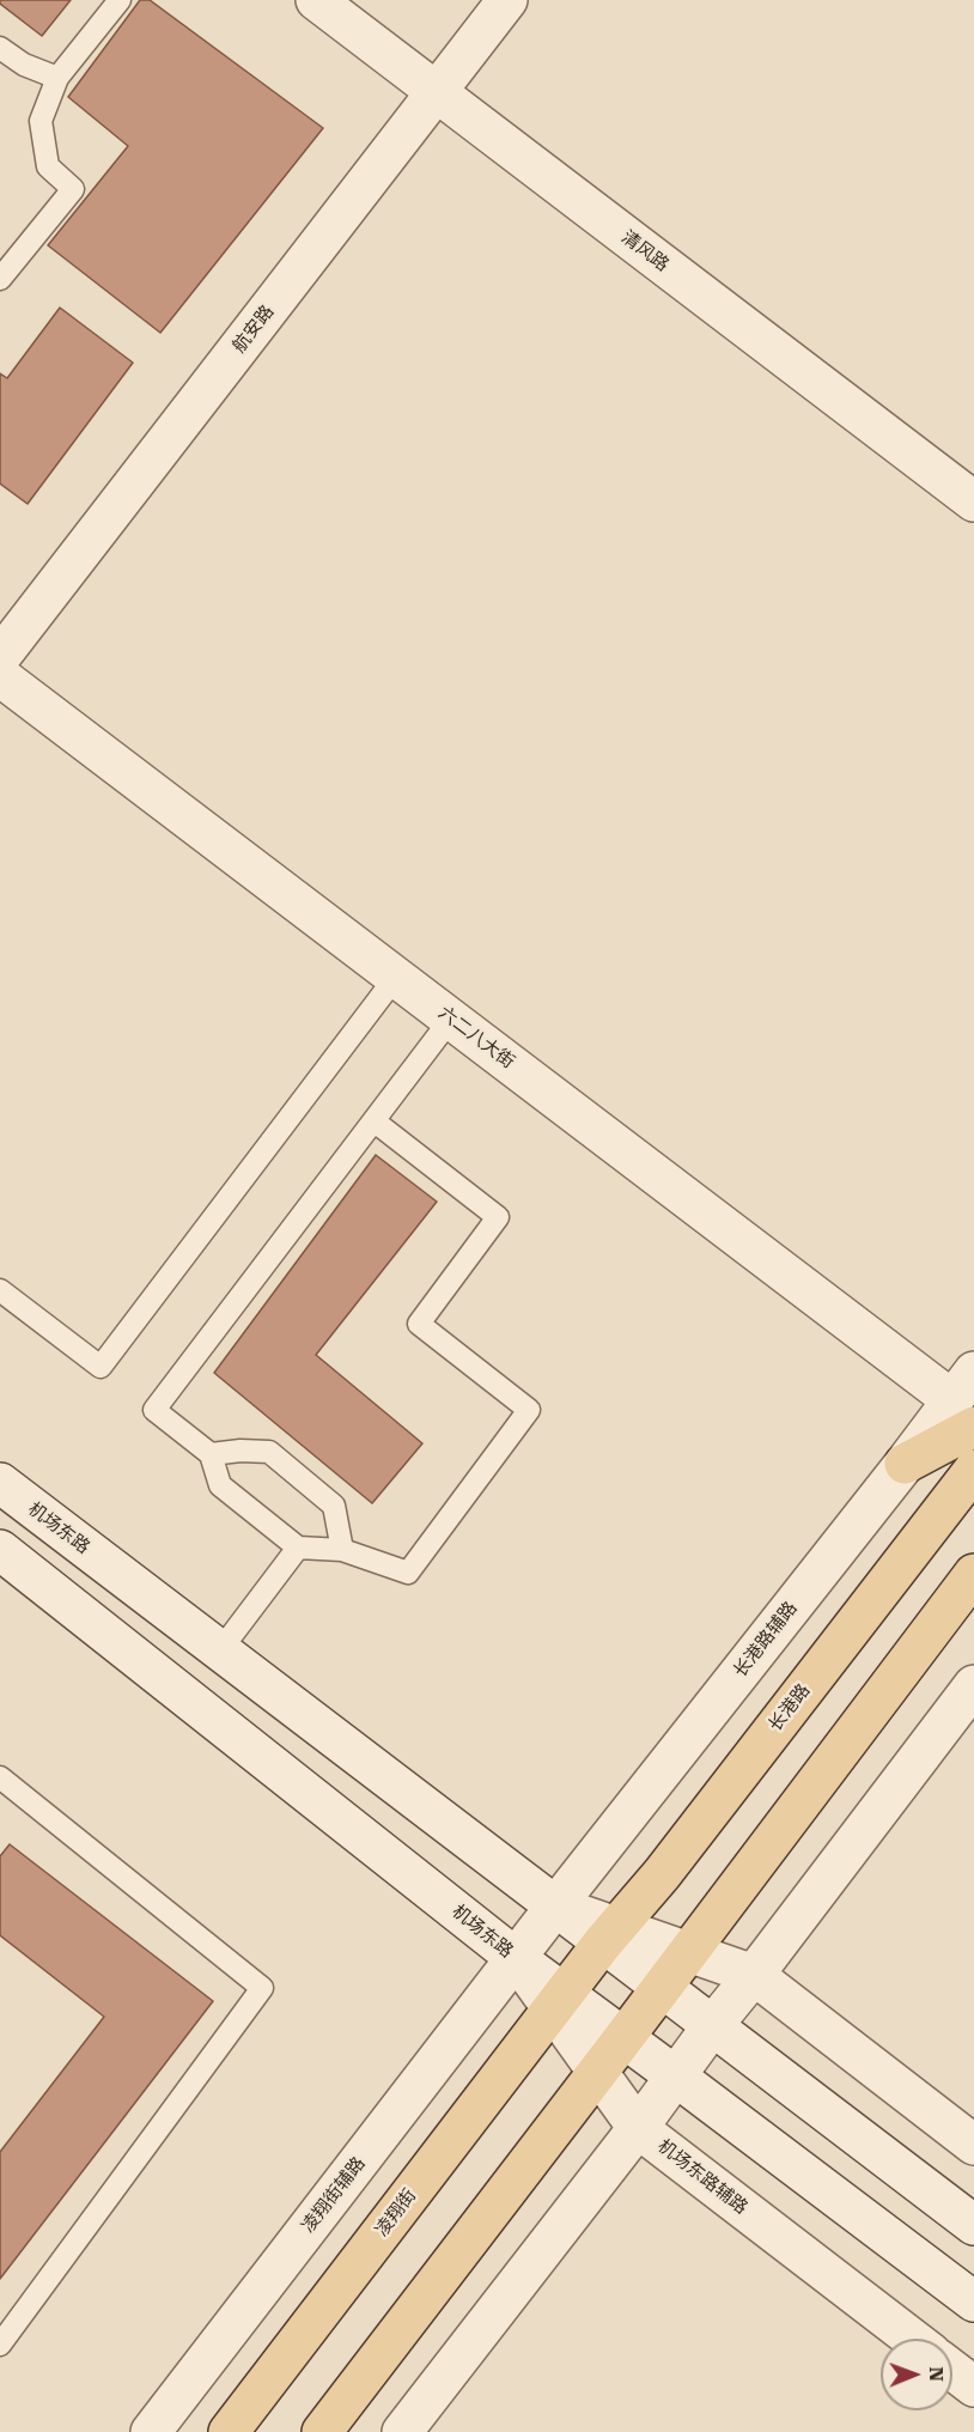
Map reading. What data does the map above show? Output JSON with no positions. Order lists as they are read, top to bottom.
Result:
{
  "streets": {
    "main road": ["长港路", "凌翔街"],
    "street": [
      "清风路",
      "航安路",
      "六二八大街",
      "机场东路",
      "长港路辅路",
      "机场东路辅路",
      "凌翔街辅路"
    ]
  },
  "crossings": [
    ["清风路", "航安路"],
    ["机场东路", "长港路辅路"],
    ["机场东路", "长港路"],
    ["机场东路", "机场东路辅路"],
    ["机场东路", "凌翔街辅路"],
    ["机场东路", "凌翔街"],
    ["长港路辅路", "凌翔街辅路"],
    ["长港路", "机场东路辅路"],
    ["长港路", "凌翔街"],
    ["机场东路辅路", "凌翔街"]
  ],
  "north": "right"
}
